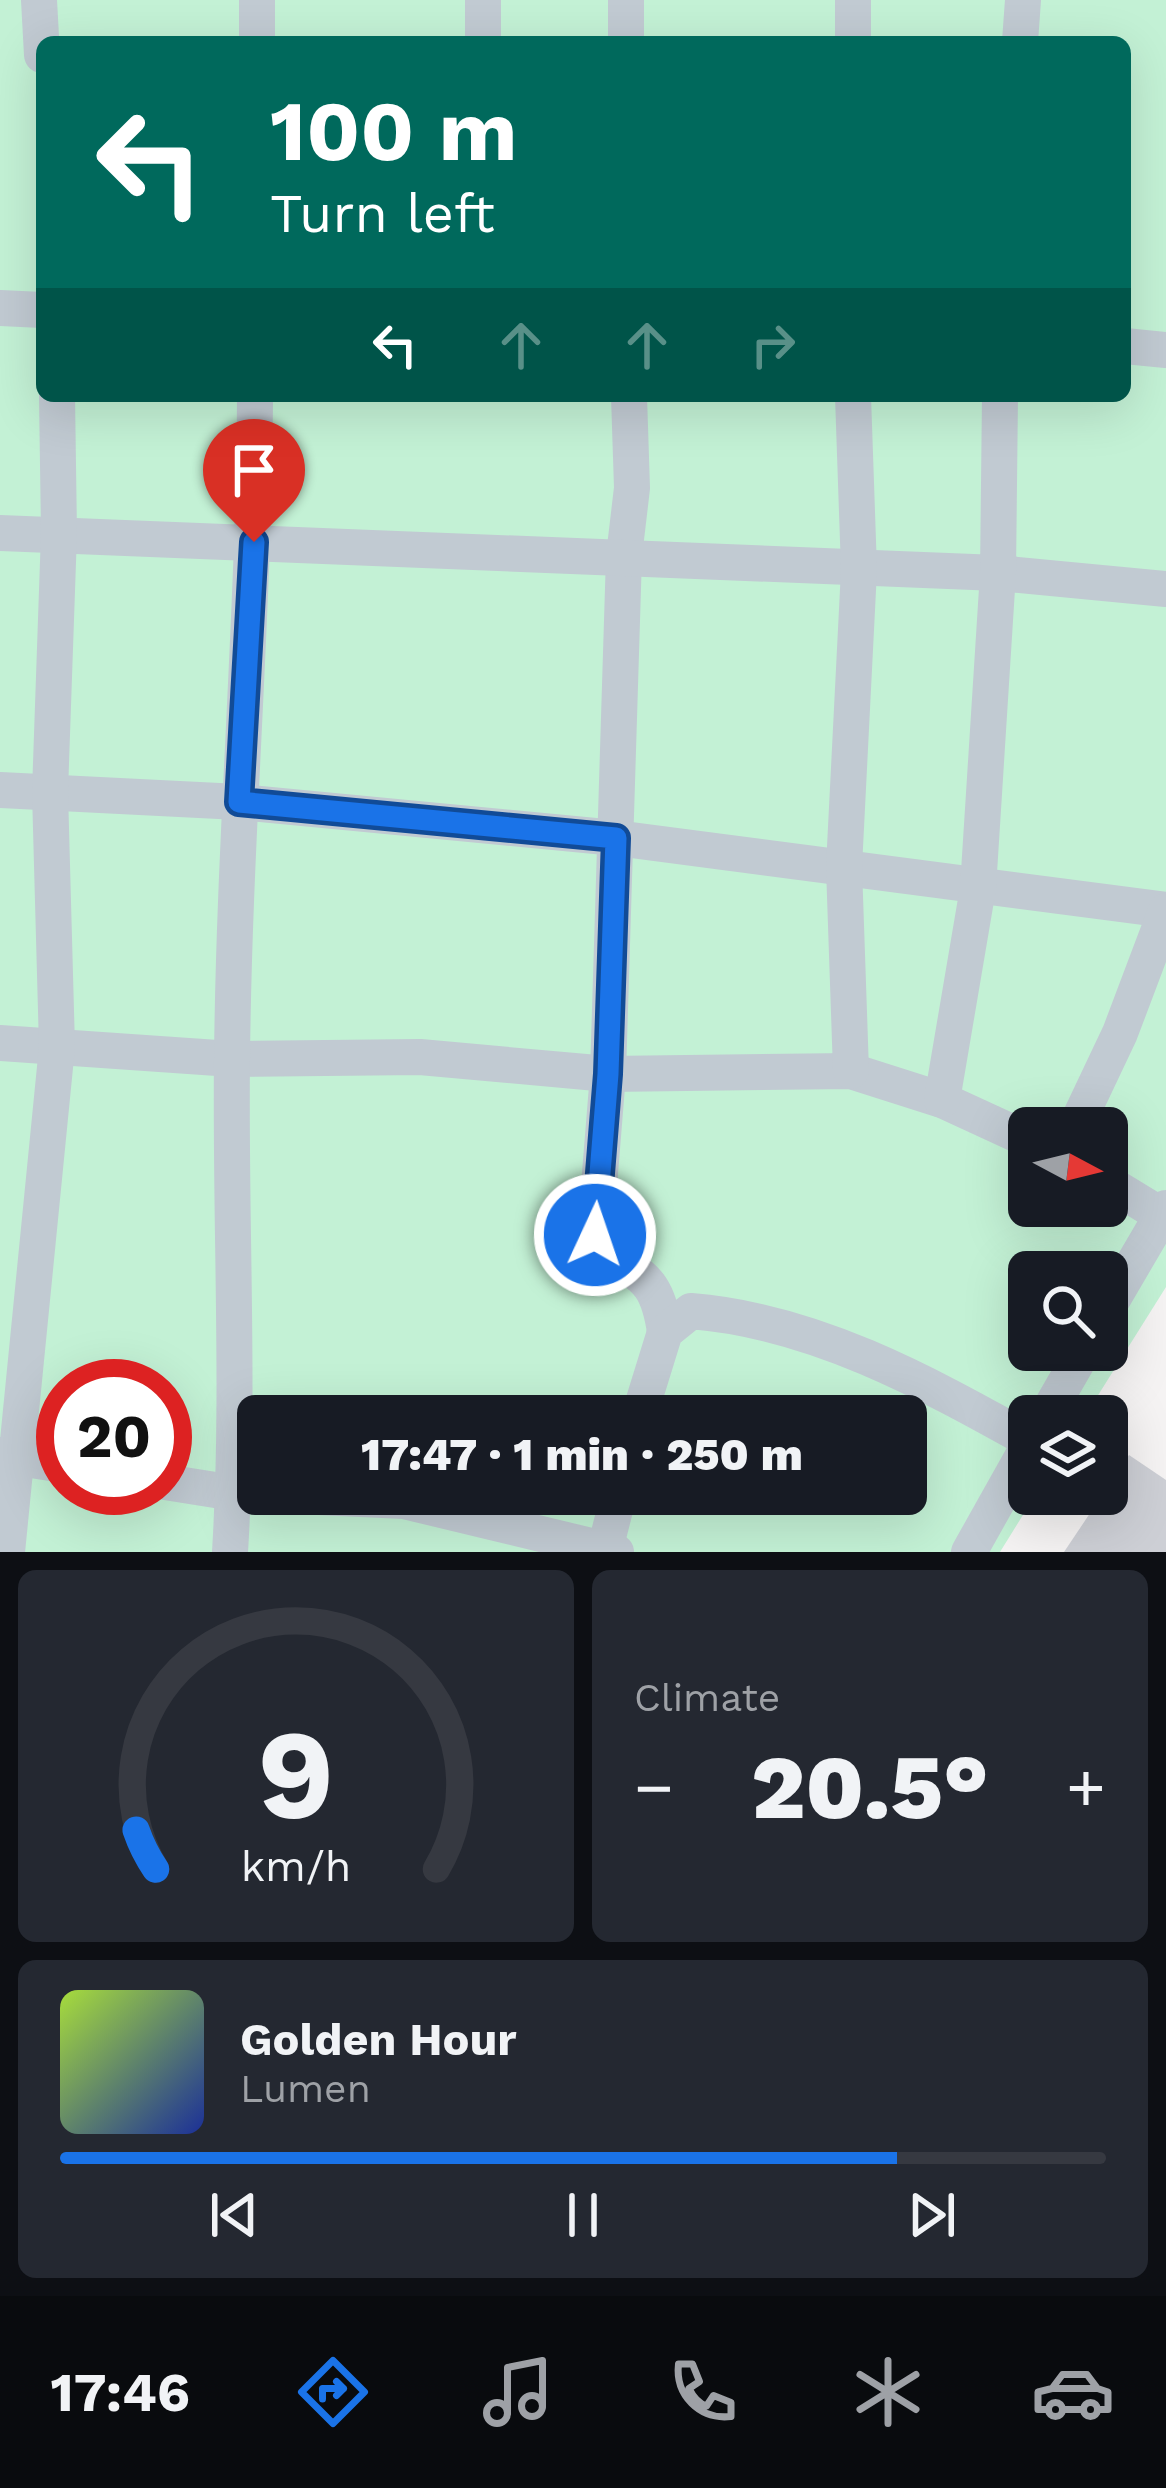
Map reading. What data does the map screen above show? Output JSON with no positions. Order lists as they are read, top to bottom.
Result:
{
  "north": "right",
  "page": {
    "turn": ["100 m", "Turn left"],
    "limit": "20",
    "trip": "17:47 · 1 min · 250 m",
    "tile": "Climate",
    "heat": ["−", "20.5°", "+"],
    "song": ["Golden Hour", "Lumen"],
    "tabs": "17:46",
    "gauge": ["9", "km/h"]
  }
}
